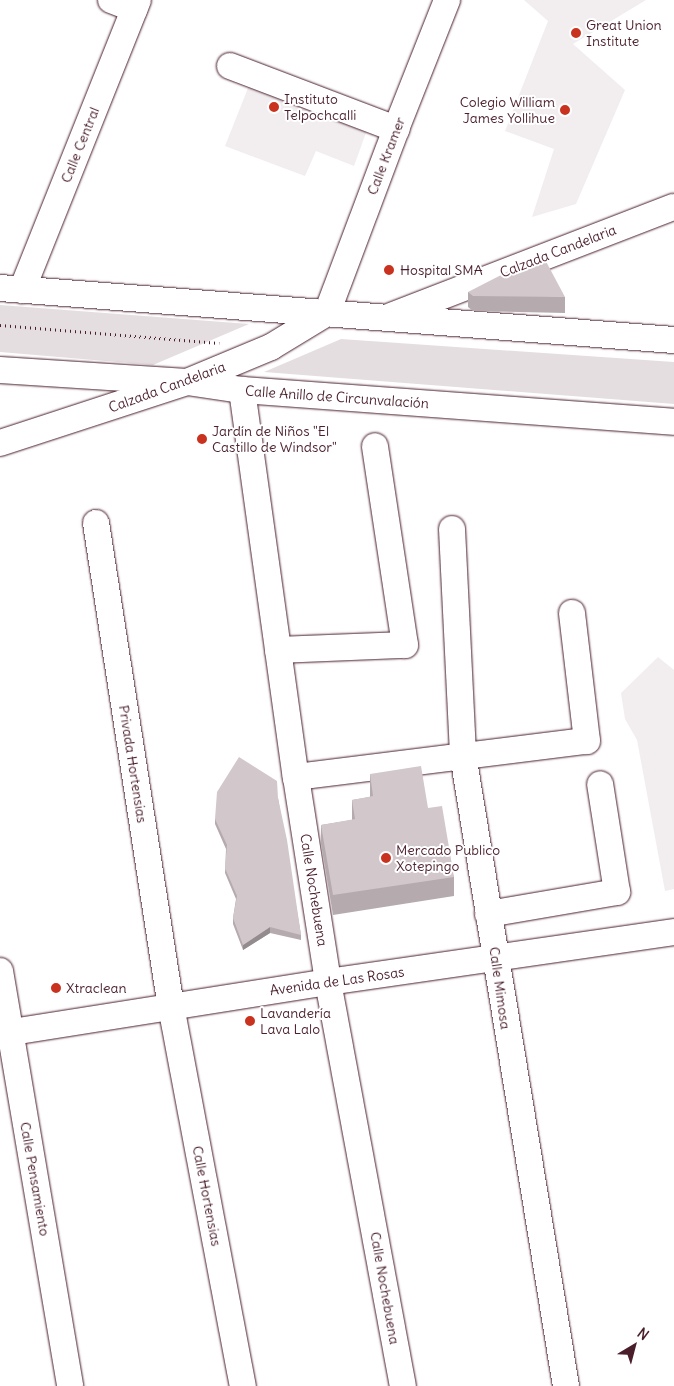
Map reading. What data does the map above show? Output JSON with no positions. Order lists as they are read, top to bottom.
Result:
{
  "streets": {
    "street": [
      "Calle Central",
      "Calle Kramer",
      "Calzada Candelaria",
      "Calle Anillo de Circunvalación",
      "Privada Hortensias",
      "Calle Nochebuena",
      "Avenida de Las Rosas",
      "Calle Mimosa",
      "Calle Pensamiento",
      "Calle Hortensias"
    ]
  },
  "crossings": [
    ["Calle Kramer", "Calzada Candelaria"],
    ["Calzada Candelaria", "Calle Anillo de Circunvalación"],
    ["Calle Anillo de Circunvalación", "Calle Nochebuena"],
    ["Privada Hortensias", "Avenida de Las Rosas"],
    ["Privada Hortensias", "Calle Hortensias"],
    ["Calle Nochebuena", "Avenida de Las Rosas"],
    ["Avenida de Las Rosas", "Calle Mimosa"],
    ["Avenida de Las Rosas", "Calle Pensamiento"],
    ["Avenida de Las Rosas", "Calle Hortensias"]
  ],
  "places": [
    "Great Union Institute",
    "Instituto Telpochcalli",
    "Colegio William James Yollihue",
    "Hospital SMA",
    "Jardín de Niños \"El Castillo de Windsor\"",
    "Mercado Publico Xotepingo",
    "Xtraclean",
    "Lavandería Lava Lalo"
  ],
  "north": "top right"
}
